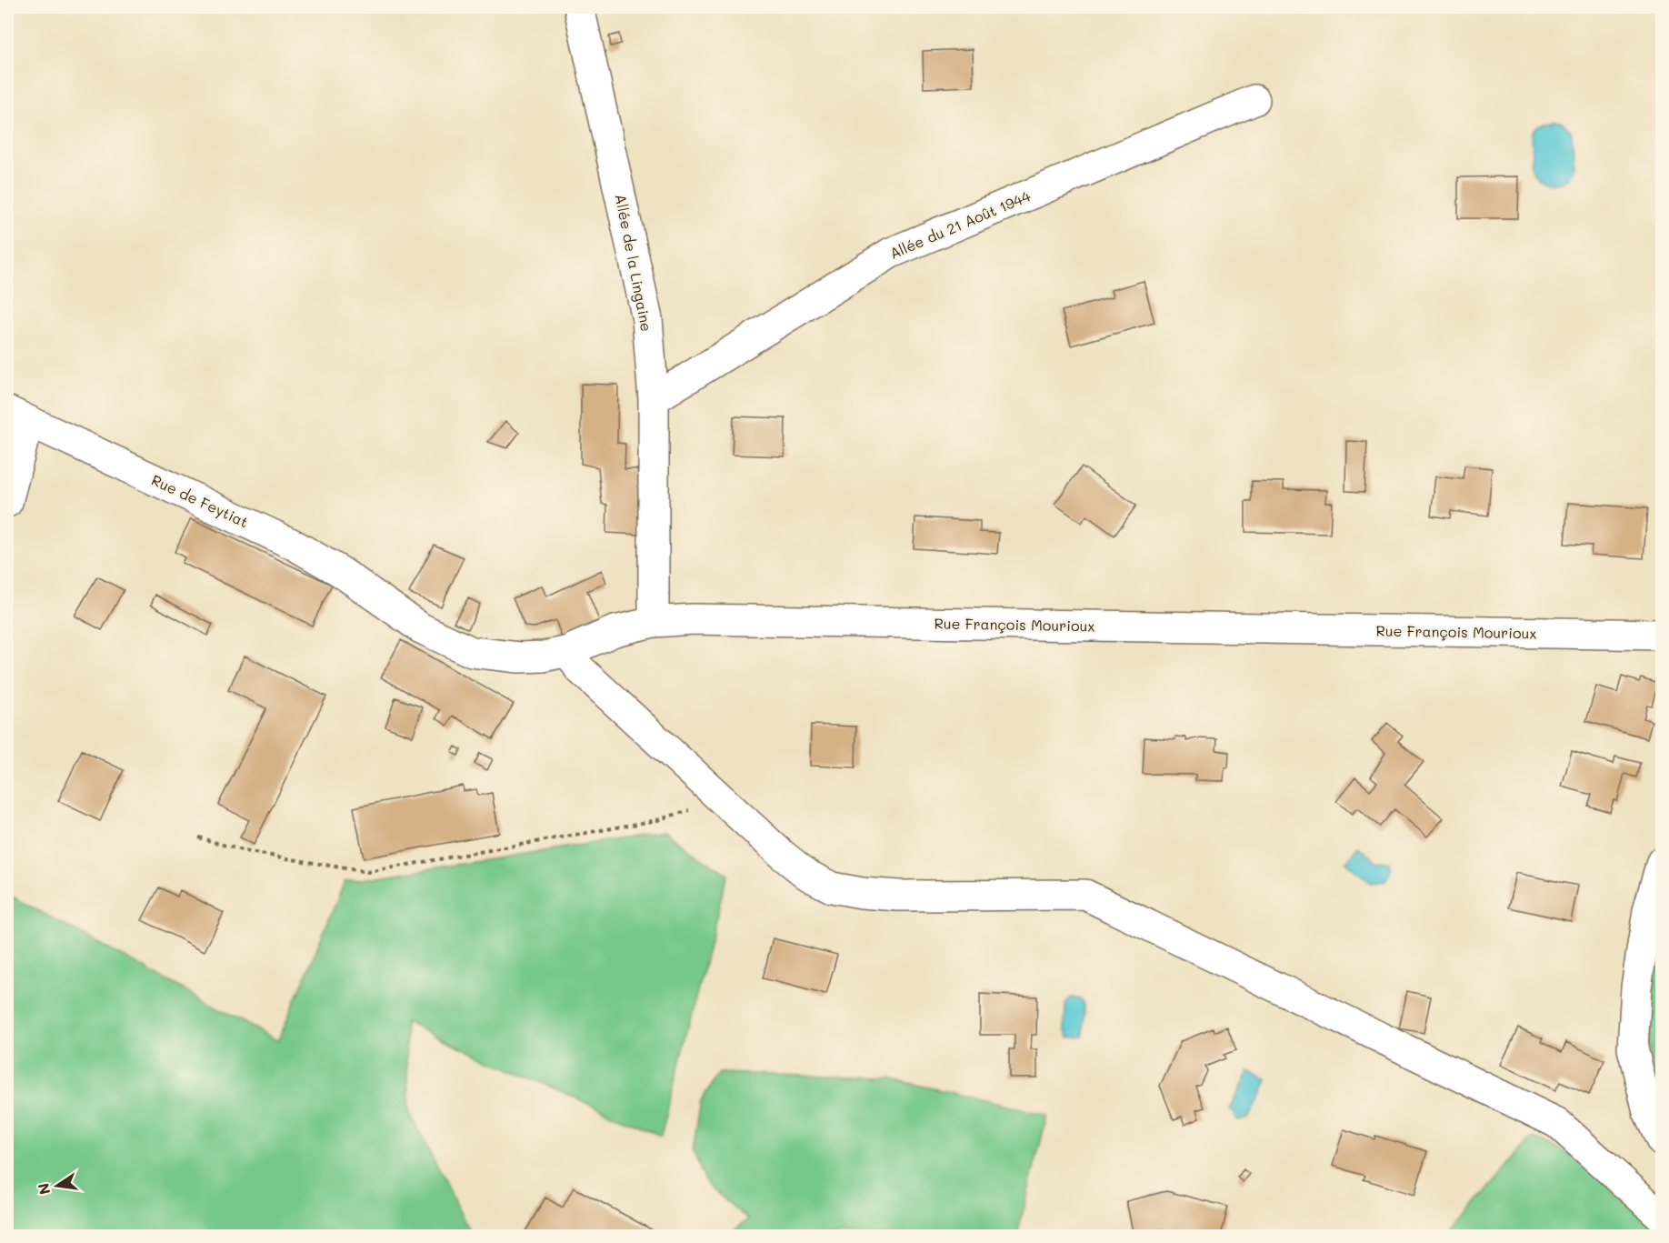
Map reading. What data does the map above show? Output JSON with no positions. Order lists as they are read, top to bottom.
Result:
{
  "streets": {
    "street": [
      "Allée du 21 Août 1944",
      "Allée de la Lingaine",
      "Rue de Feytiat",
      "Rue François Mourioux"
    ]
  },
  "crossings": [
    ["Allée du 21 Août 1944", "Allée de la Lingaine"],
    ["Allée de la Lingaine", "Rue François Mourioux"],
    ["Rue de Feytiat", "Rue François Mourioux"]
  ],
  "north": "left"
}
